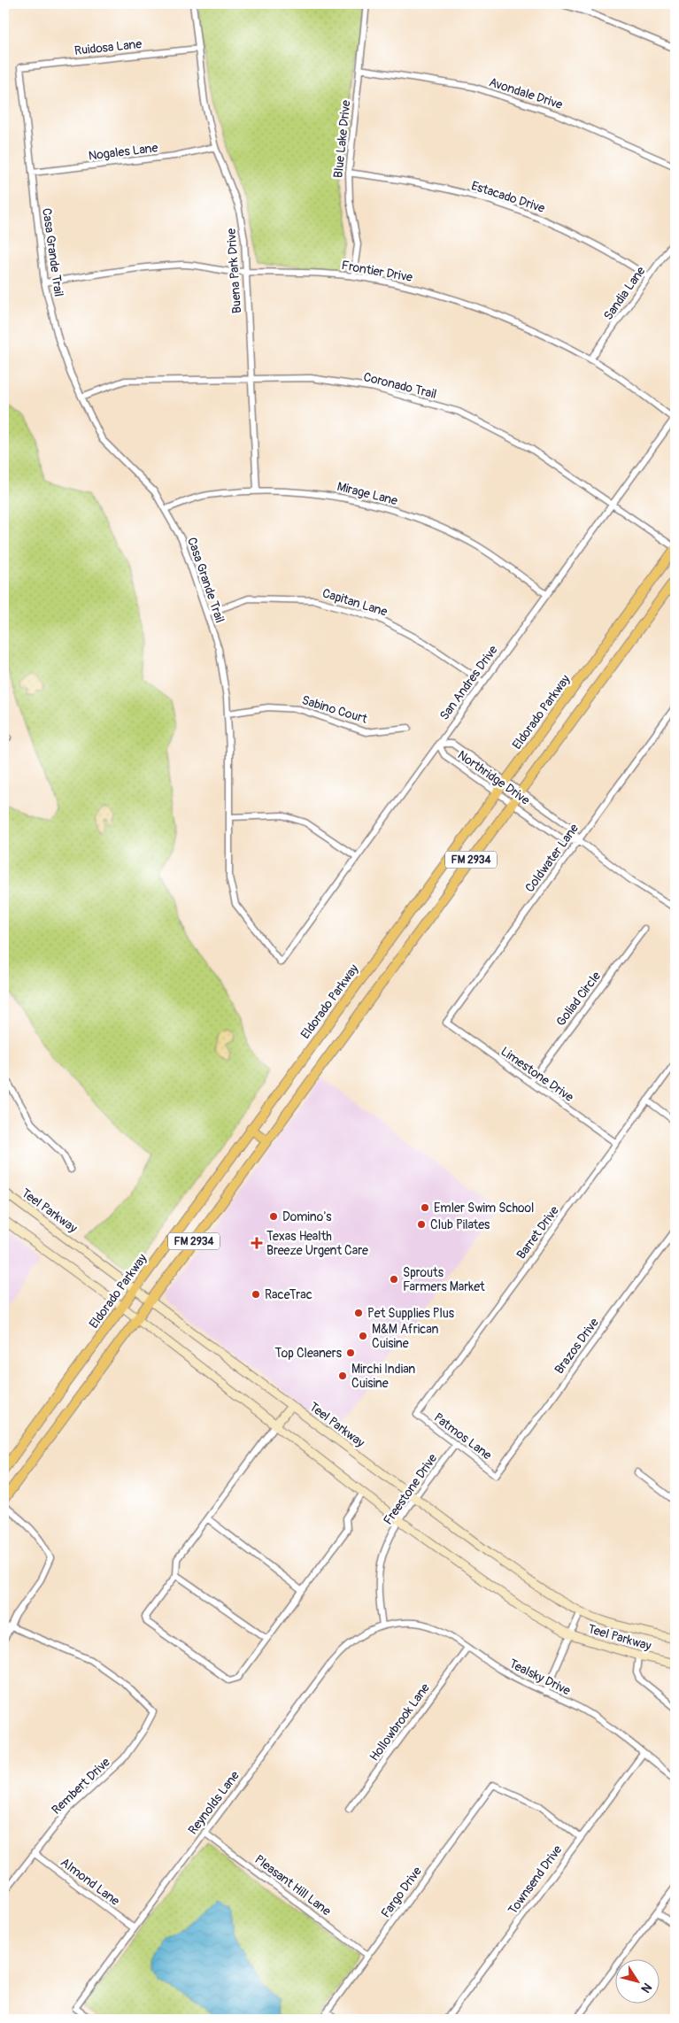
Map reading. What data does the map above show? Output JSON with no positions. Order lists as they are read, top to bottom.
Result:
{
  "streets": {
    "main road": ["Eldorado Parkway", "FM 2934", "Teel Parkway"],
    "street": [
      "Ruidosa Lane",
      "Avondale Drive",
      "Blue Lake Drive",
      "Nogales Lane",
      "Estacado Drive",
      "Casa Grande Trail",
      "Buena Park Drive",
      "Frontier Drive",
      "Sandia Lane",
      "Coronado Trail",
      "Mirage Lane",
      "Capitan Lane",
      "San Andres Drive",
      "Sabino Court",
      "Northridge Drive",
      "Coldwater Lane",
      "Goliad Circle",
      "Limestone Drive",
      "Barret Drive",
      "Brazos Drive",
      "Patmos Lane",
      "Freestone Drive",
      "Tealsky Drive",
      "Hollowbrook Lane",
      "Rembert Drive",
      "Reynolds Lane",
      "Townsend Drive",
      "Almond Lane",
      "Pleasant Hill Lane",
      "Fargo Drive"
    ]
  },
  "crossings": [
    ["Ruidosa Lane", "Casa Grande Trail"],
    ["Ruidosa Lane", "Buena Park Drive"],
    ["Avondale Drive", "Blue Lake Drive"],
    ["Blue Lake Drive", "Estacado Drive"],
    ["Blue Lake Drive", "Frontier Drive"],
    ["Nogales Lane", "Casa Grande Trail"],
    ["Nogales Lane", "Buena Park Drive"],
    ["Estacado Drive", "Sandia Lane"],
    ["Casa Grande Trail", "Frontier Drive"],
    ["Casa Grande Trail", "Coronado Trail"],
    ["Casa Grande Trail", "Mirage Lane"],
    ["Casa Grande Trail", "Capitan Lane"],
    ["Casa Grande Trail", "San Andres Drive"],
    ["Casa Grande Trail", "Sabino Court"],
    ["Buena Park Drive", "Frontier Drive"],
    ["Buena Park Drive", "Coronado Trail"],
    ["Buena Park Drive", "Mirage Lane"],
    ["Frontier Drive", "Sandia Lane"],
    ["Frontier Drive", "San Andres Drive"],
    ["Coronado Trail", "San Andres Drive"],
    ["Coronado Trail", "Eldorado Parkway"],
    ["Mirage Lane", "San Andres Drive"],
    ["Capitan Lane", "San Andres Drive"],
    ["San Andres Drive", "Northridge Drive"],
    ["Eldorado Parkway", "Northridge Drive"],
    ["Eldorado Parkway", "Teel Parkway"],
    ["Northridge Drive", "Coldwater Lane"],
    ["Northridge Drive", "FM 2934"],
    ["Coldwater Lane", "Limestone Drive"],
    ["FM 2934", "Teel Parkway"],
    ["Goliad Circle", "Limestone Drive"],
    ["Limestone Drive", "Barret Drive"],
    ["Teel Parkway", "Freestone Drive"],
    ["Barret Drive", "Patmos Lane"],
    ["Brazos Drive", "Patmos Lane"],
    ["Patmos Lane", "Freestone Drive"],
    ["Freestone Drive", "Tealsky Drive"],
    ["Freestone Drive", "Reynolds Lane"],
    ["Tealsky Drive", "Hollowbrook Lane"],
    ["Tealsky Drive", "Reynolds Lane"],
    ["Tealsky Drive", "Townsend Drive"],
    ["Rembert Drive", "Almond Lane"],
    ["Reynolds Lane", "Almond Lane"],
    ["Reynolds Lane", "Pleasant Hill Lane"],
    ["Townsend Drive", "Fargo Drive"],
    ["Pleasant Hill Lane", "Fargo Drive"]
  ],
  "places": {
    "other": [
      "Emler Swim School",
      "Domino's",
      "Club Pilates",
      "Sprouts Farmers Market",
      "RaceTrac",
      "Pet Supplies Plus",
      "M&M African Cuisine",
      "Top Cleaners",
      "Mirchi Indian Cuisine"
    ],
    "health": ["Texas Health Breeze Urgent Care"]
  },
  "north": "bottom right"
}
